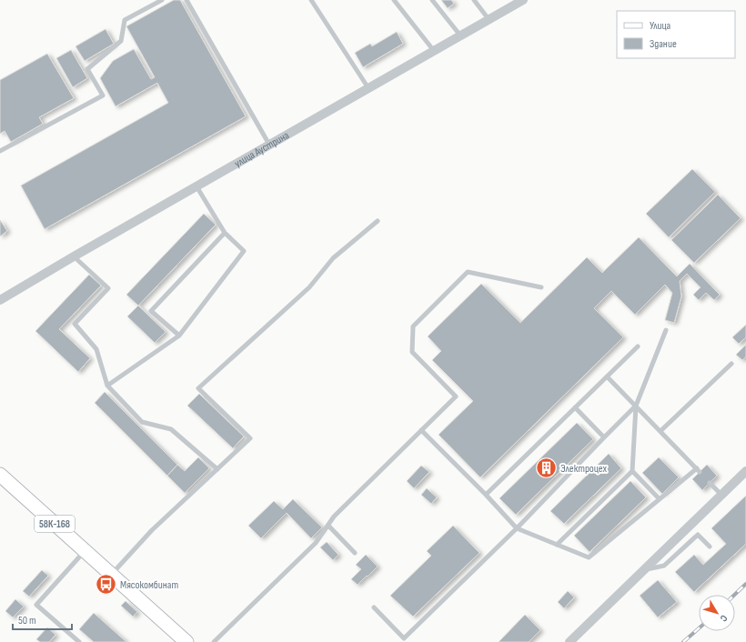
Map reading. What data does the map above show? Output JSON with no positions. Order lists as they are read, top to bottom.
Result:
{
  "streets": {
    "main road": ["58К-168"],
    "street": ["улица Аустрина"]
  },
  "places": {
    "building": ["Электроцех"],
    "bus stop": ["Мясокомбинат"]
  },
  "legend": ["Улица", "Здание"],
  "scale_bar": "50 m",
  "north": "bottom right"
}
